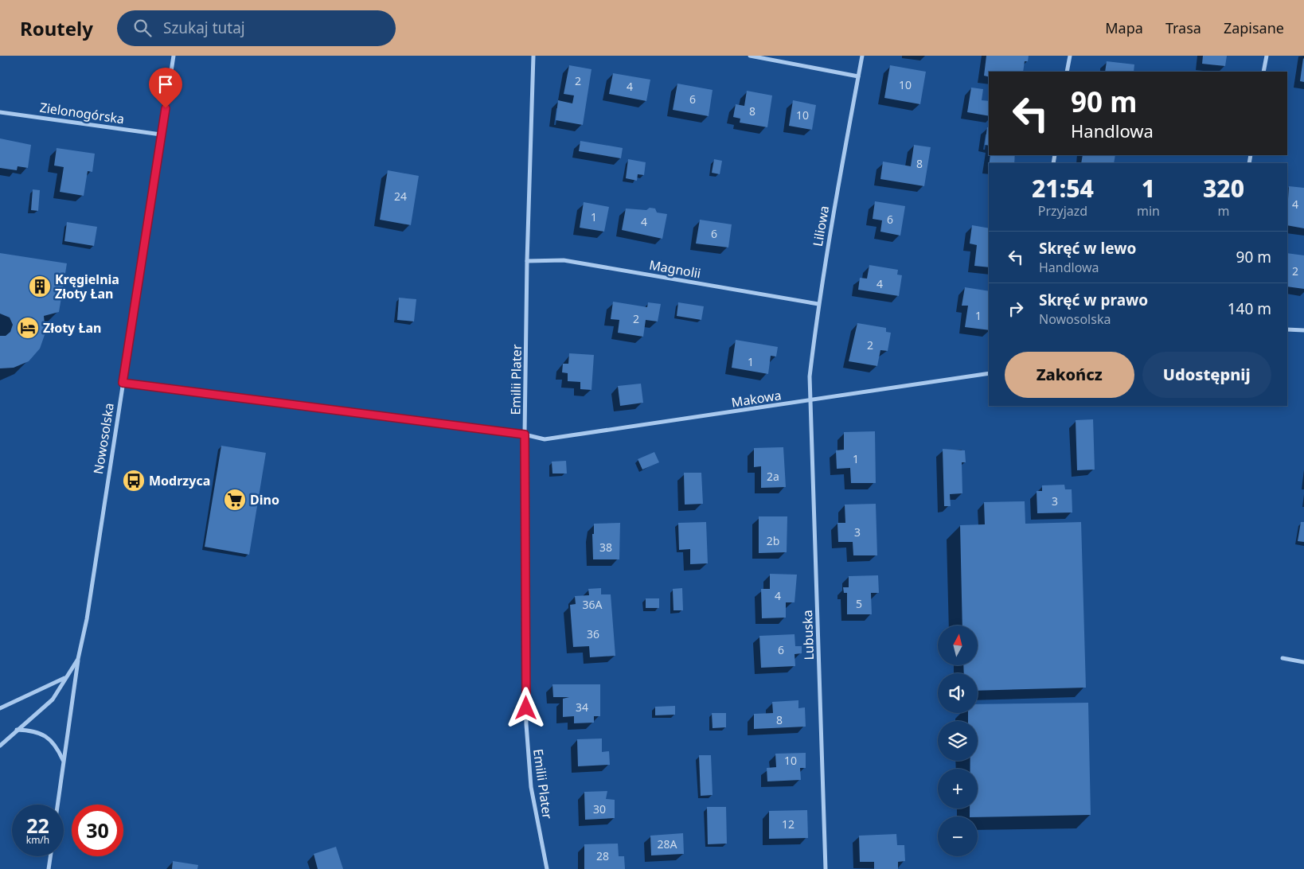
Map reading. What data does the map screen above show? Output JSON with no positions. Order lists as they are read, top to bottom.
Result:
{
  "streets": {
    "street": [
      "Zielonogórska",
      "Liliowa",
      "Magnolii",
      "Emilii Plater",
      "Makowa",
      "Nowosolska",
      "Lubuska"
    ]
  },
  "crossings": [
    ["Zielonogórska", "Nowosolska"],
    ["Liliowa", "Magnolii"],
    ["Liliowa", "Makowa"],
    ["Liliowa", "Lubuska"],
    ["Magnolii", "Emilii Plater"],
    ["Emilii Plater", "Makowa"],
    ["Makowa", "Nowosolska"],
    ["Makowa", "Lubuska"]
  ],
  "places": {
    "building": ["Kręgielnia Złoty Łan"],
    "hotel": ["Złoty Łan"],
    "bus stop": ["Modrzyca"],
    "supermarket": ["Dino"]
  },
  "house_numbers": [
    "2",
    "10",
    "4",
    "6",
    "8",
    "10",
    "8",
    "24",
    "4",
    "1",
    "6",
    "4",
    "6",
    "2",
    "4",
    "1",
    "2",
    "2",
    "1",
    "1",
    "2a",
    "3",
    "3",
    "2b",
    "38",
    "4",
    "5",
    "36A",
    "36",
    "6",
    "34",
    "8",
    "10",
    "30",
    "12",
    "28A",
    "28"
  ],
  "north": "top",
  "page": {
    "header": "Routely",
    "search": "Szukaj tutaj",
    "nav": ["Mapa", "Trasa", "Zapisane"],
    "turn": ["90 m", "Handlowa"],
    "eta": [
      "21:54",
      "Przyjazd",
      "1",
      "min",
      "320",
      "m"
    ],
    "list": [
      {
        "name": "Skręć w lewo",
        "note": "Handlowa",
        "value": "90 m"
      },
      {
        "name": "Skręć w prawo",
        "note": "Nowosolska",
        "value": "140 m"
      }
    ],
    "buttons": ["Zakończ", "Udostępnij"],
    "map_buttons": ["+", "−"],
    "speed": "22 km/h",
    "limit": "30"
  }
}
